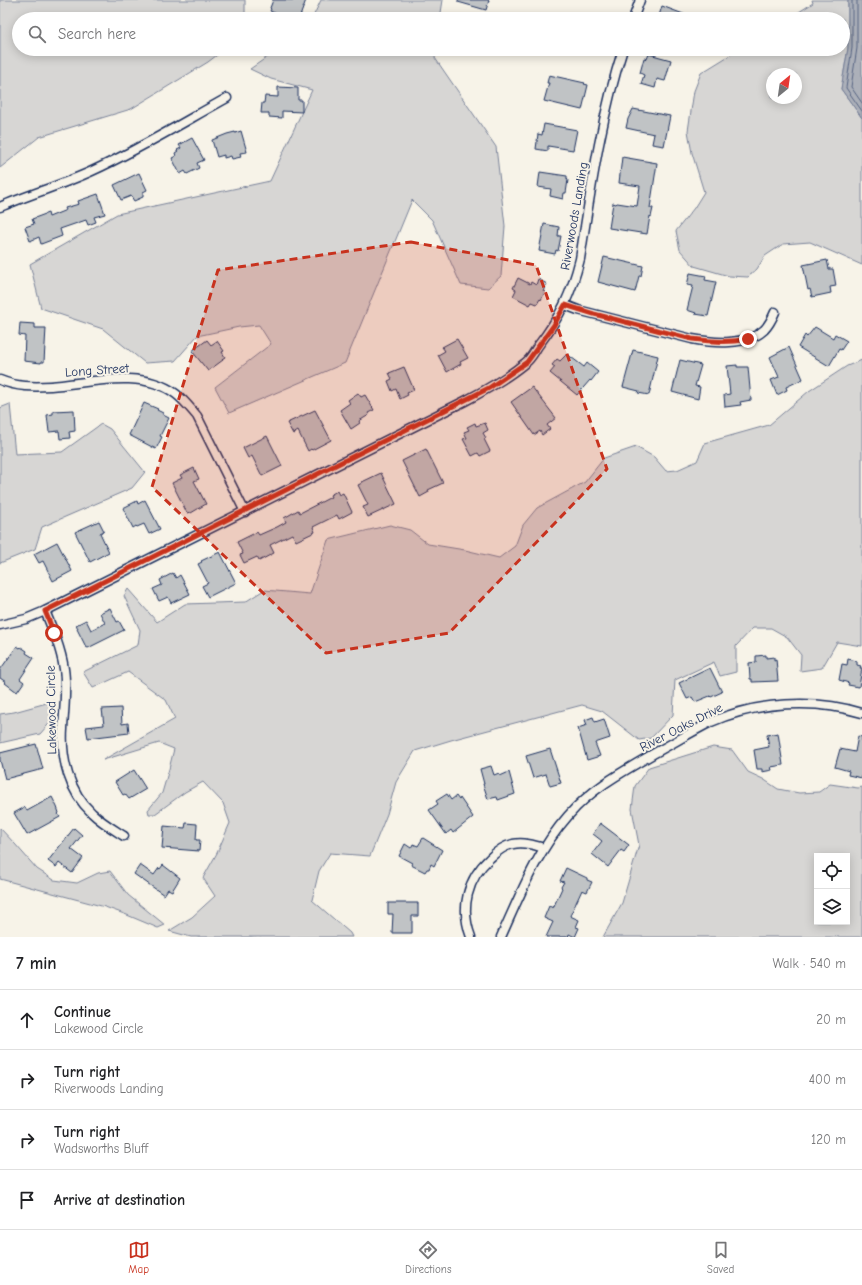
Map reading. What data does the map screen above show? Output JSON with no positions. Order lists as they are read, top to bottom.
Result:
{
  "streets": {
    "street": [
      "Riverwoods Landing",
      "Long Street",
      "Lakewood Circle",
      "River Oaks Drive"
    ]
  },
  "crossings": [
    ["Riverwoods Landing", "Long Street"],
    ["Riverwoods Landing", "Lakewood Circle"]
  ],
  "north": "top right",
  "page": {
    "search": "Search here",
    "heading": ["7 min", "Walk · 540 m"],
    "list": [
      ["Continue", "Lakewood Circle", "20 m"],
      ["Turn right", "Riverwoods Landing", "400 m"],
      ["Turn right", "Wadsworths Bluff", "120 m"],
      "Arrive at destination"
    ],
    "nav": ["Map", "Directions", "Saved"]
  }
}
